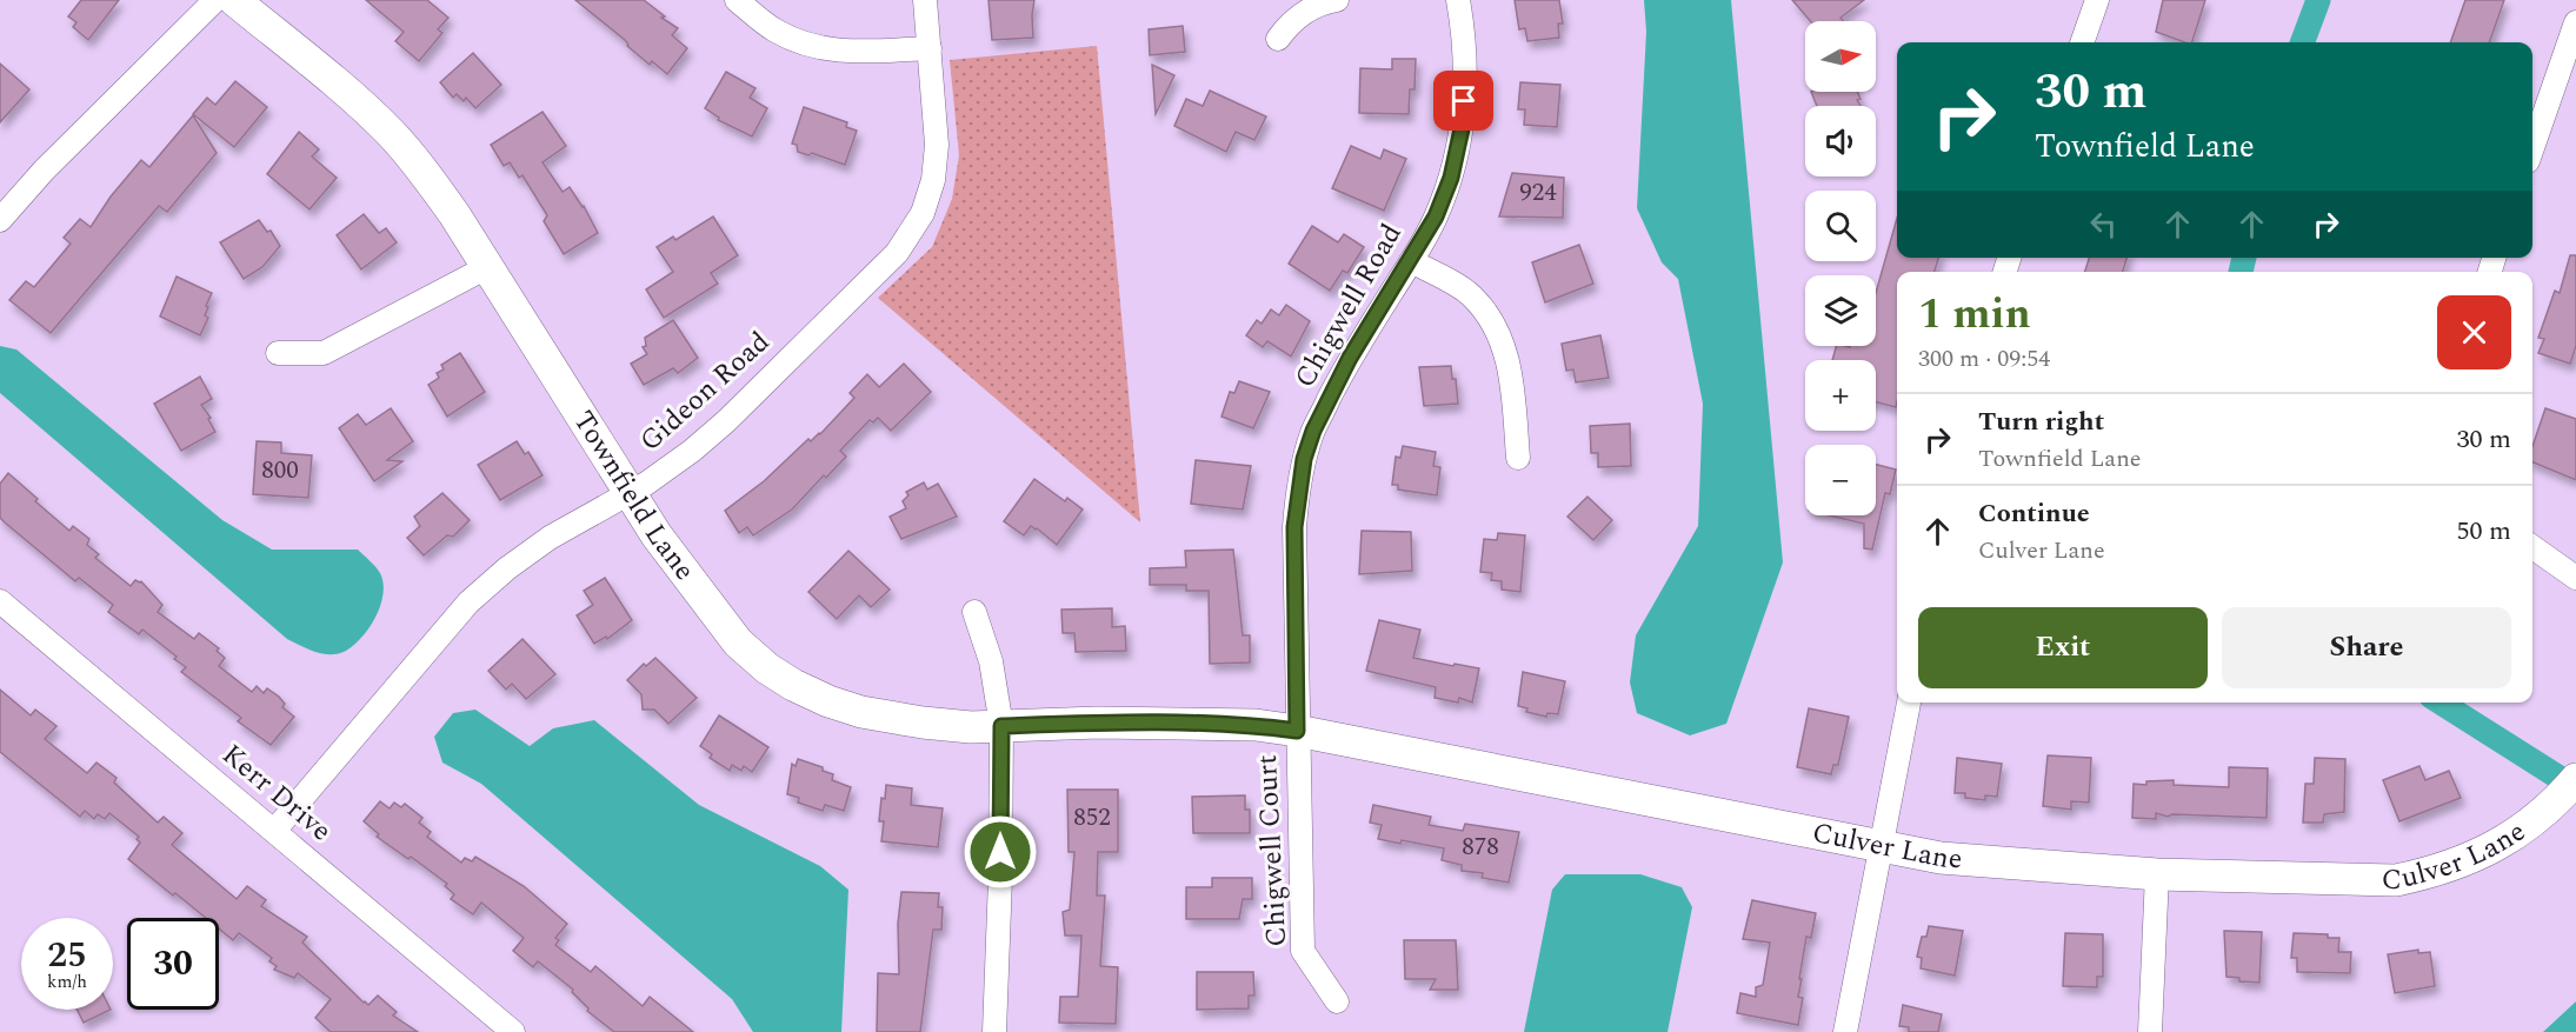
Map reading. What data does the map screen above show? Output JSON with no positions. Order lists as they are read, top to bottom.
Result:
{
  "streets": {
    "street": [
      "Chigwell Road",
      "Gideon Road",
      "Townfield Lane",
      "Kerr Drive",
      "Culver Lane",
      "Chigwell Court"
    ]
  },
  "crossings": [
    ["Chigwell Road", "Culver Lane"],
    ["Chigwell Road", "Chigwell Court"],
    ["Gideon Road", "Townfield Lane"],
    ["Gideon Road", "Kerr Drive"],
    ["Townfield Lane", "Culver Lane"],
    ["Culver Lane", "Chigwell Court"]
  ],
  "house_numbers": [
    "924",
    "800",
    "852",
    "878"
  ],
  "north": "right",
  "page": {
    "map_buttons": ["+", "−"],
    "turn": ["30 m", "Townfield Lane"],
    "heading": ["1 min", "300 m · 09:54"],
    "list": [
      {
        "name": "Turn right",
        "note": "Townfield Lane",
        "value": "30 m"
      },
      {
        "name": "Continue",
        "note": "Culver Lane",
        "value": "50 m"
      }
    ],
    "buttons": ["Exit", "Share"],
    "speed": "25 km/h",
    "limit": "30"
  }
}
